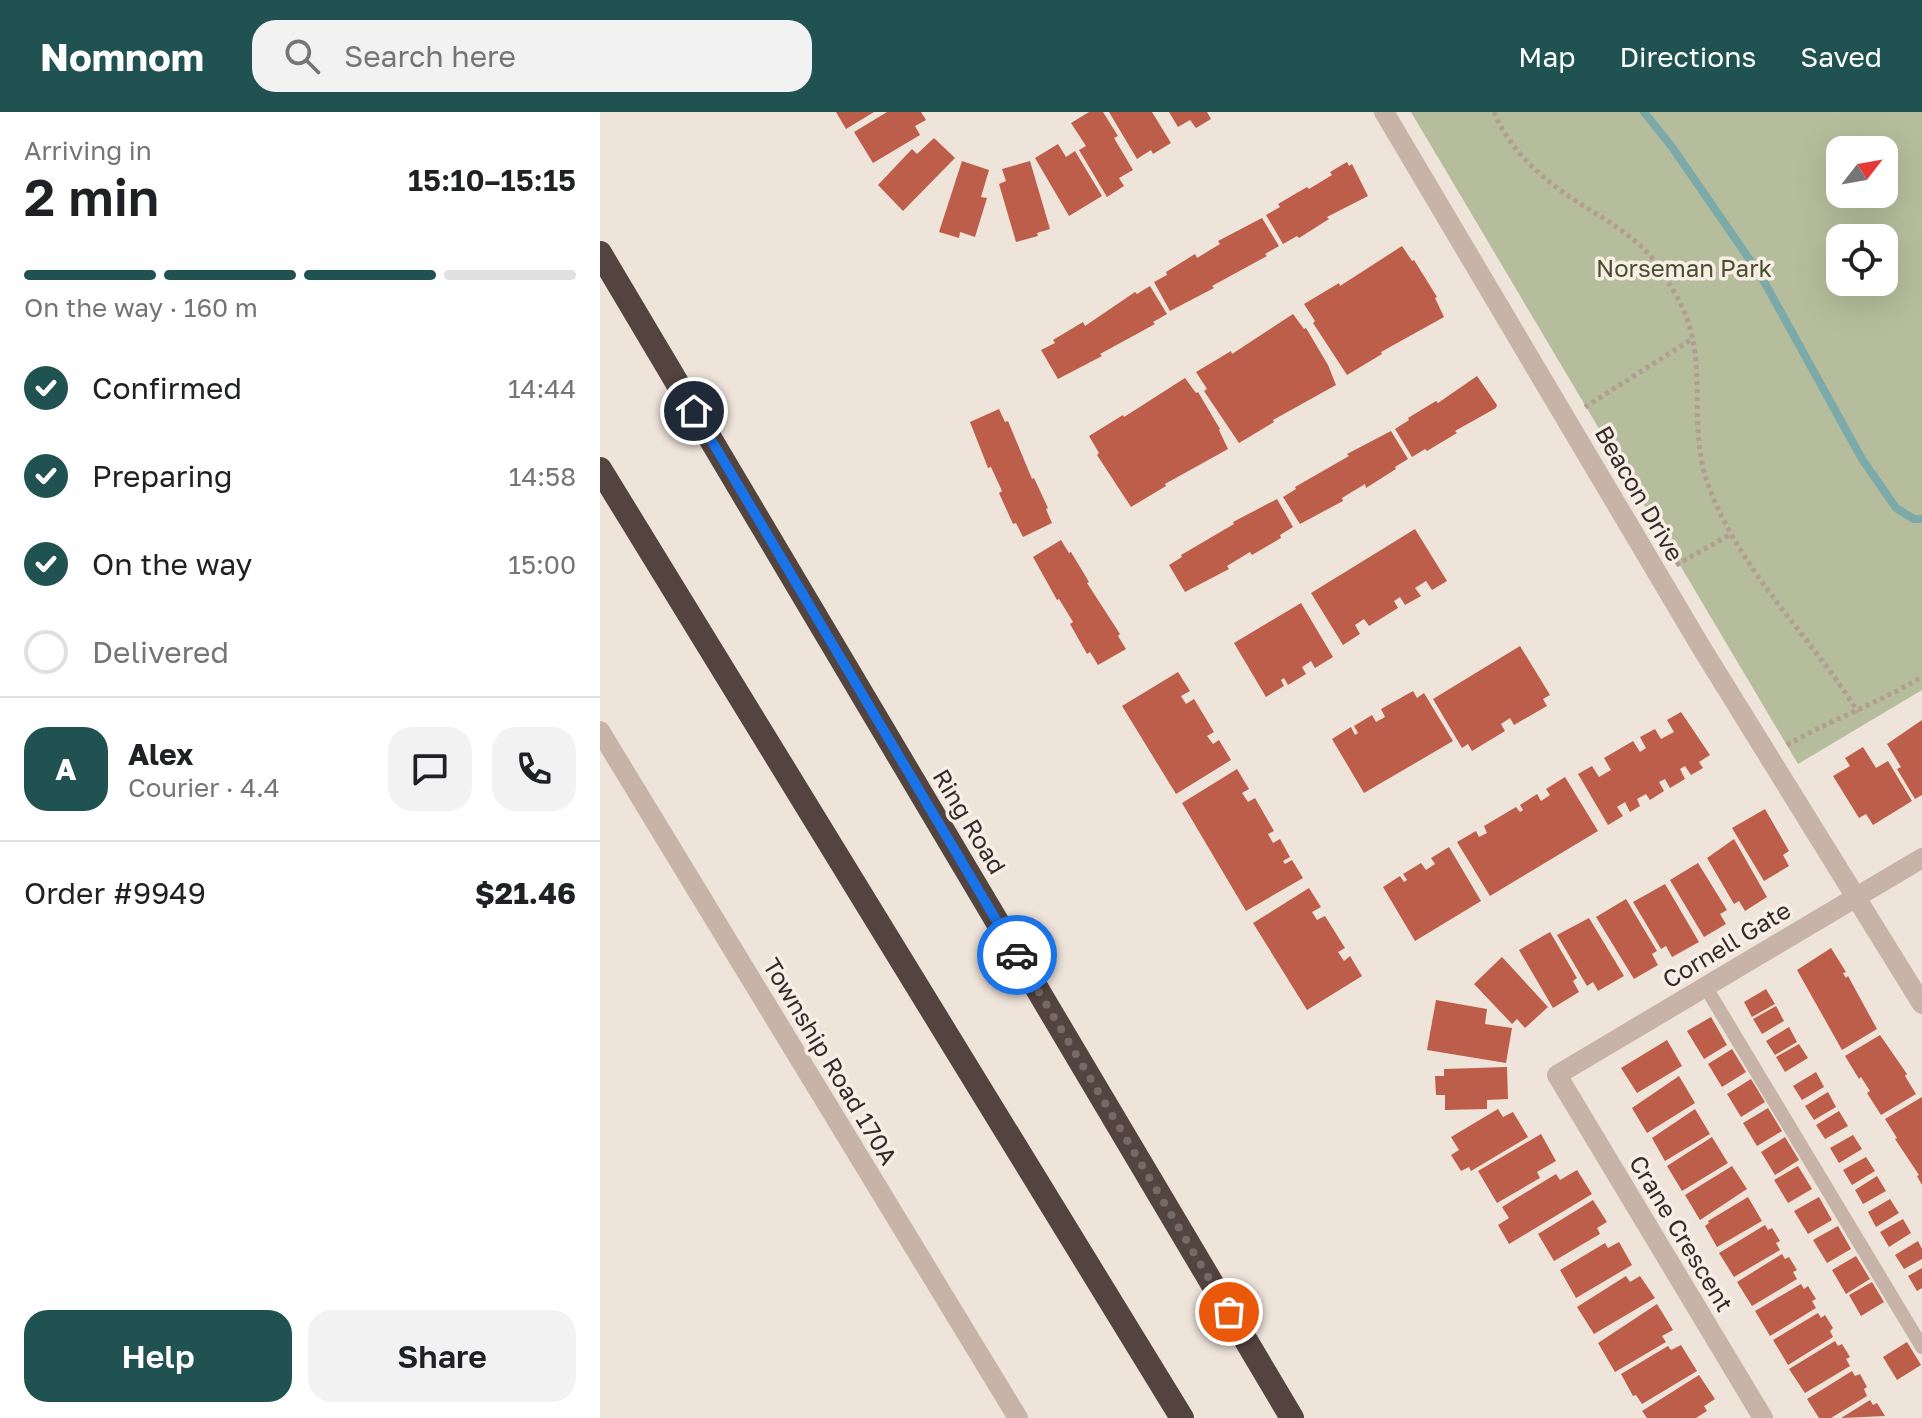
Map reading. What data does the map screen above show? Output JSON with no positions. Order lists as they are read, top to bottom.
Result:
{
  "streets": {
    "highway": ["Ring Road"],
    "street": [
      "Beacon Drive",
      "Cornell Gate",
      "Township Road 170A",
      "Crane Crescent"
    ]
  },
  "crossings": [
    ["Beacon Drive", "Cornell Gate"],
    ["Cornell Gate", "Crane Crescent"]
  ],
  "parks": ["Norseman Park"],
  "north": "top right",
  "page": {
    "header": "Nomnom",
    "search": "Search here",
    "nav": ["Map", "Directions", "Saved"],
    "heading": ["2 min", "Arriving in", "15:10–15:15"],
    "panel": [
      "Alex",
      "Courier · 4.4",
      "Order #9949",
      "$21.46"
    ],
    "bar": "On the way · 160 m",
    "list": [
      ["Confirmed", "14:44"],
      ["Preparing", "14:58"],
      ["On the way", "15:00"],
      "Delivered"
    ],
    "round": "A",
    "buttons": ["Help", "Share"]
  }
}
